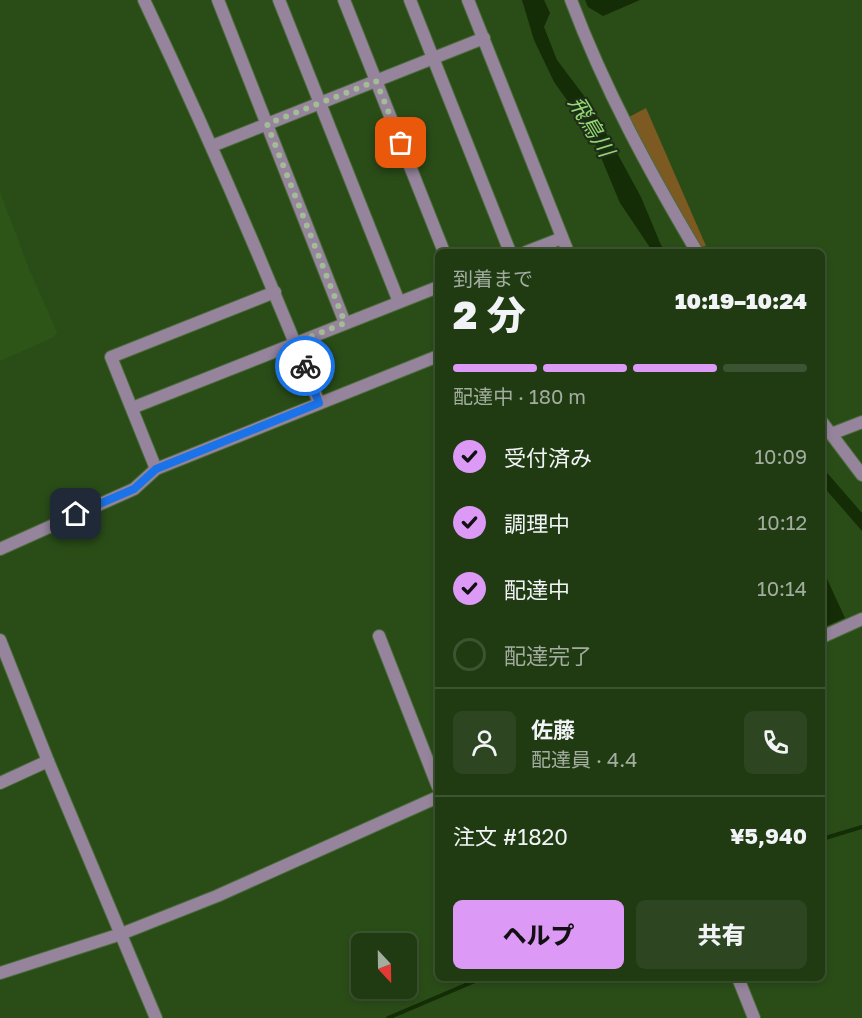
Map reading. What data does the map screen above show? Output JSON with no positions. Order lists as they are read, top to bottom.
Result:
{
  "water": ["飛鳥川"],
  "north": "bottom",
  "page": {
    "heading": ["2 分", "到着まで", "10:19–10:24"],
    "panel": [
      "佐藤",
      "配達員 · 4.4",
      "注文 #1820",
      "¥5,940"
    ],
    "bar": "配達中 · 180 m",
    "list": [
      ["受付済み", "10:09"],
      ["調理中", "10:12"],
      ["配達中", "10:14"],
      "配達完了"
    ],
    "buttons": ["ヘルプ", "共有"]
  }
}
